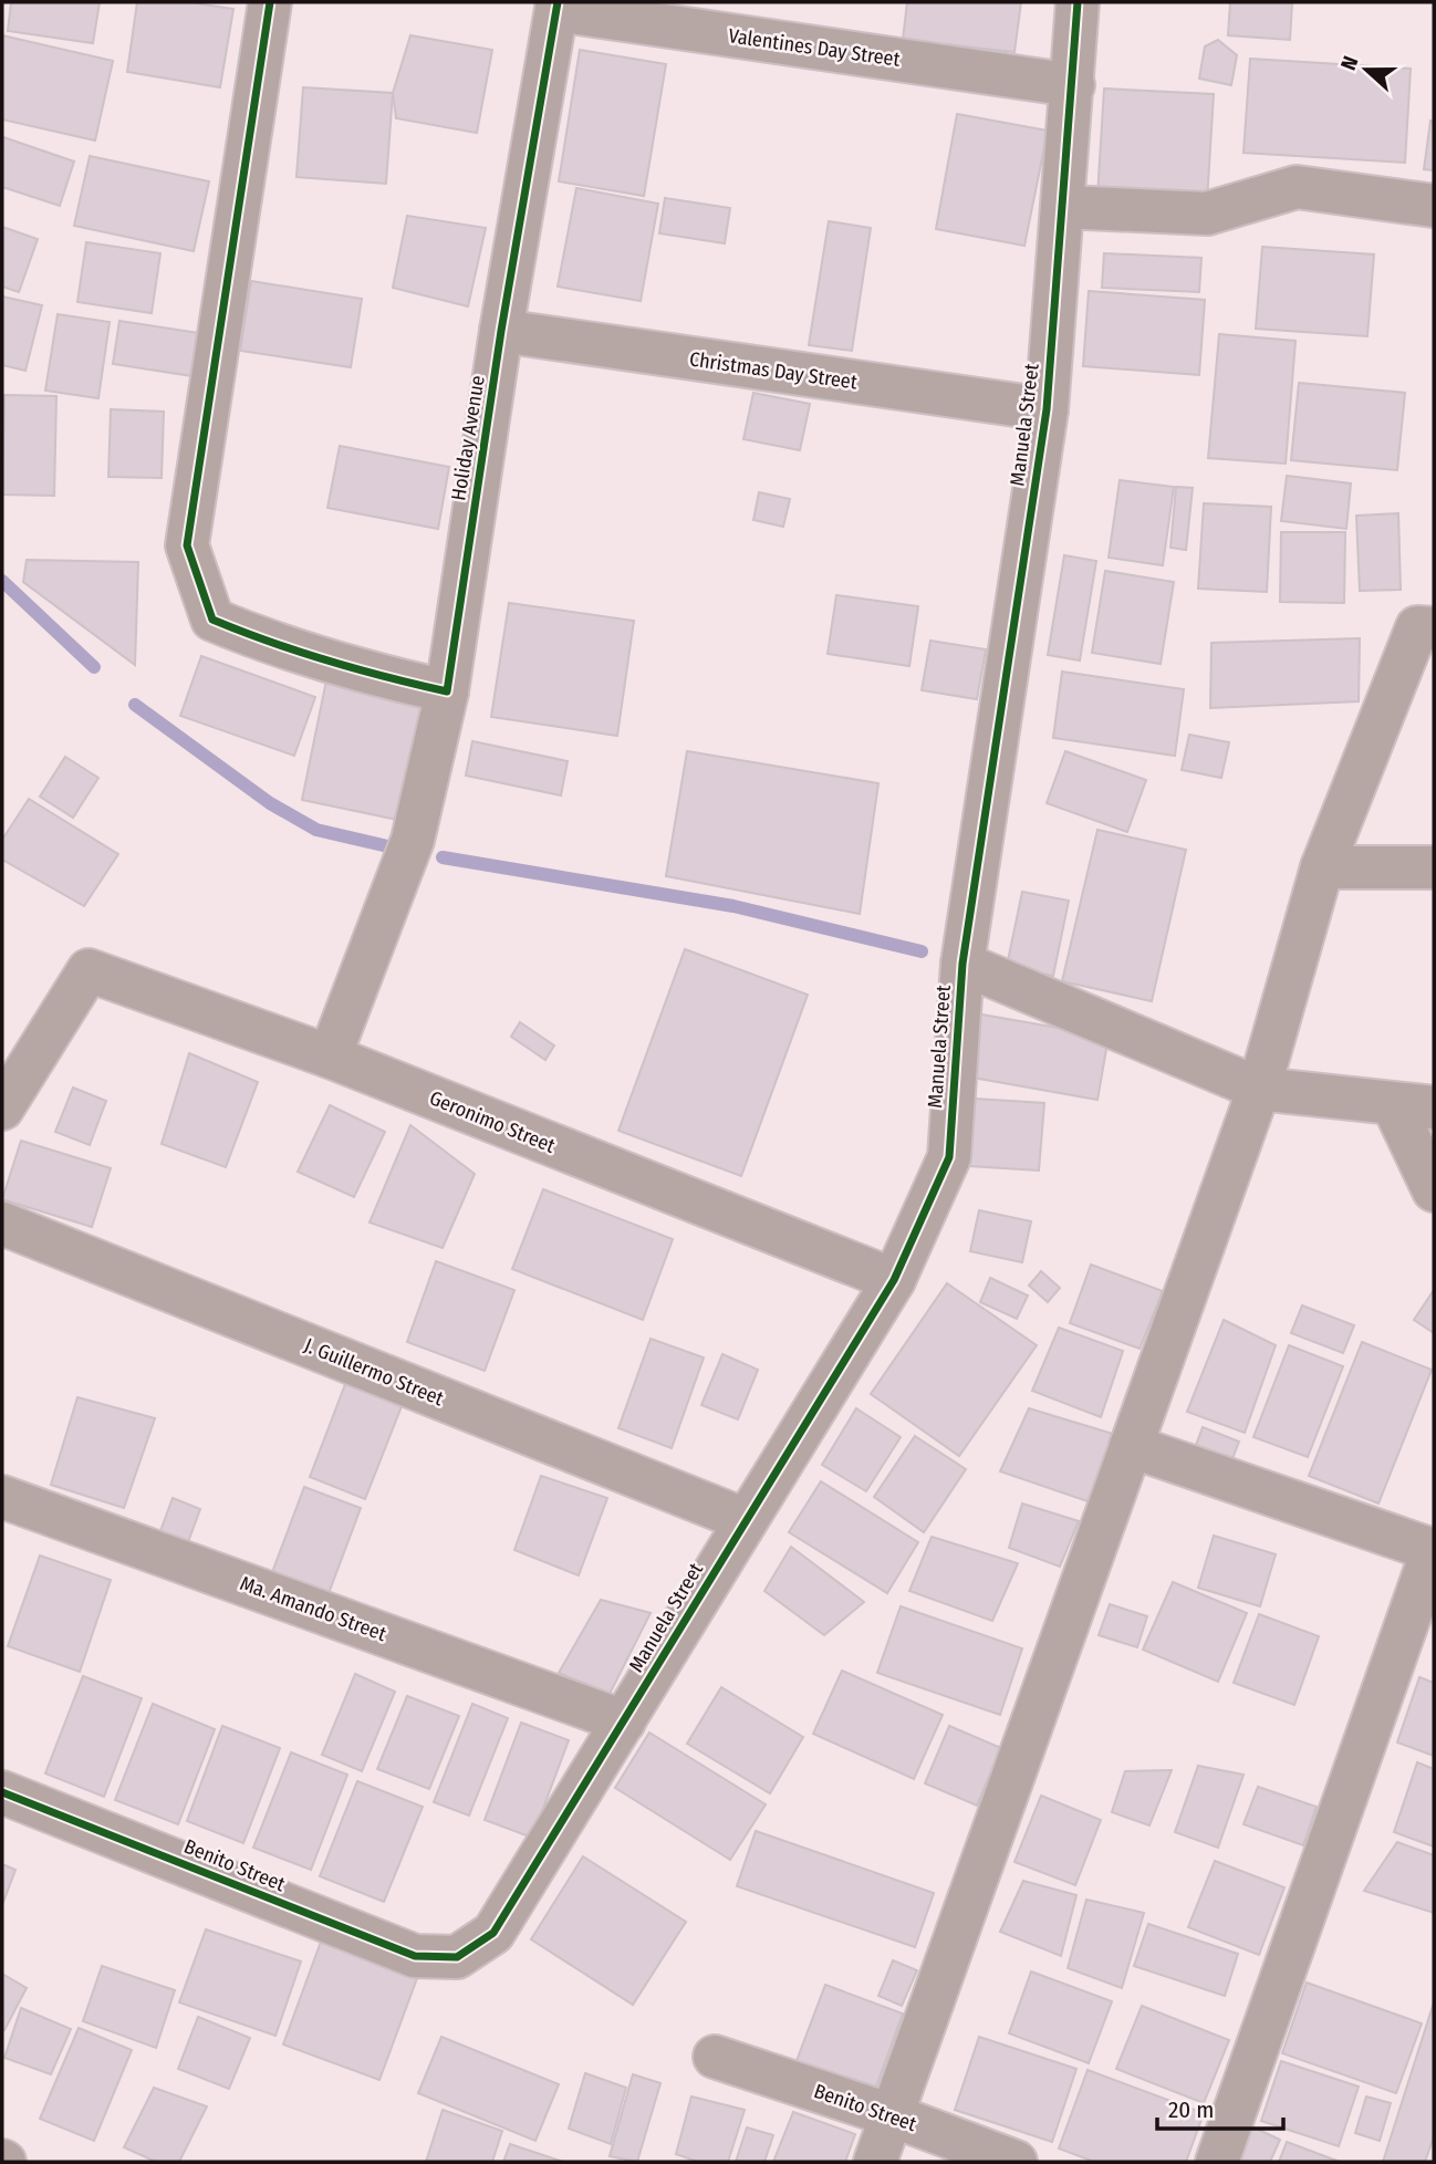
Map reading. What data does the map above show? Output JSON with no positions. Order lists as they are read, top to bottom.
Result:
{
  "streets": {
    "street": [
      "Valentines Day Street",
      "Christmas Day Street",
      "Manuela Street",
      "Holiday Avenue",
      "Geronimo Street",
      "J. Guillermo Street",
      "Ma. Amando Street",
      "Benito Street"
    ]
  },
  "crossings": [
    ["Valentines Day Street", "Manuela Street"],
    ["Valentines Day Street", "Holiday Avenue"],
    ["Christmas Day Street", "Manuela Street"],
    ["Christmas Day Street", "Holiday Avenue"],
    ["Manuela Street", "Geronimo Street"],
    ["Manuela Street", "J. Guillermo Street"],
    ["Manuela Street", "Ma. Amando Street"],
    ["Manuela Street", "Benito Street"],
    ["Holiday Avenue", "Geronimo Street"]
  ],
  "scale_bar": "20 m",
  "north": "left"
}
